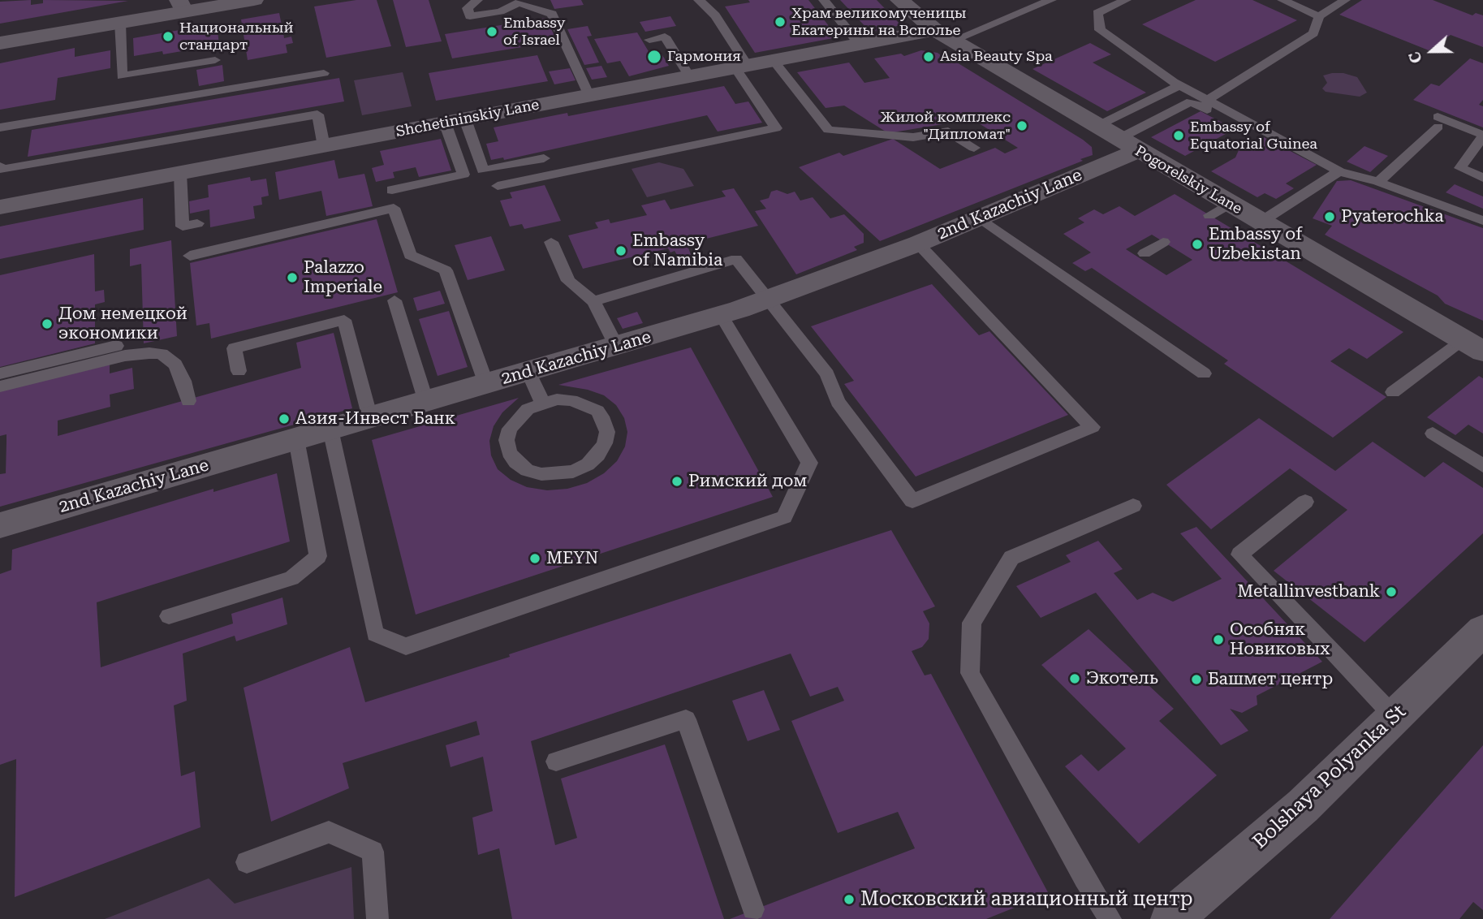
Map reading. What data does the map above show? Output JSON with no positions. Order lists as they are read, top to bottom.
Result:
{
  "streets": {
    "street": [
      "Shchetininskiy Lane",
      "Pogorelskiy Lane",
      "2nd Kazachiy Lane",
      "Bolshaya Polyanka St"
    ]
  },
  "crossings": [
    ["Shchetininskiy Lane", "Pogorelskiy Lane"],
    ["Pogorelskiy Lane", "2nd Kazachiy Lane"]
  ],
  "places": [
    "Храм великомученицы Екатерины на Всполье",
    "Embassy of Israel",
    "Национальный стандарт",
    "Гармония",
    "Asia Beauty Spa",
    "Жилой комплекс \"Дипломат\"",
    "Embassy of Equatorial Guinea",
    "Pyaterochka",
    "Embassy of Uzbekistan",
    "Embassy of Namibia",
    "Palazzo Imperiale",
    "Дом немецкой экономики",
    "Азия-Инвест Банк",
    "Римский дом",
    "MEYN",
    "Metallinvestbank",
    "Особняк Новиковых",
    "Экотель",
    "Башмет центр",
    "Московский авиационный центр"
  ],
  "north": "left"
}
